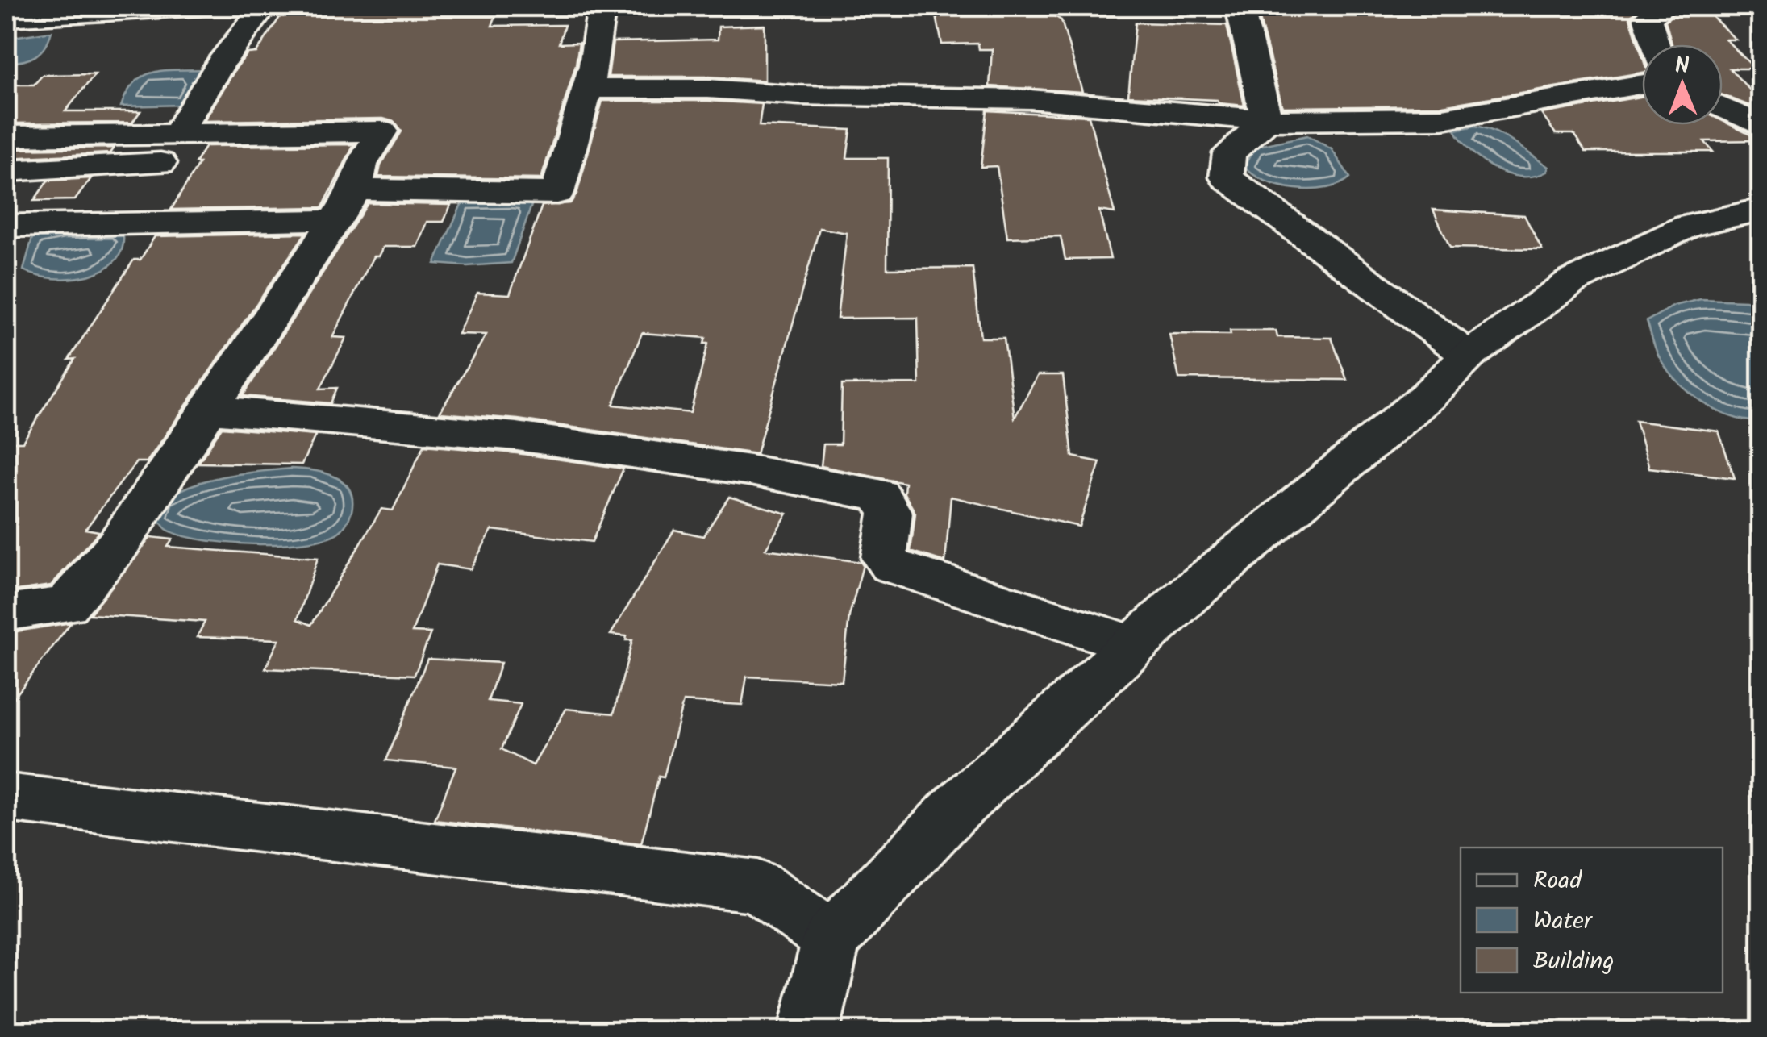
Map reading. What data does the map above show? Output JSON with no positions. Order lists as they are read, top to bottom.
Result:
{
  "legend": ["Road", "Water", "Building"],
  "north": "top"
}
